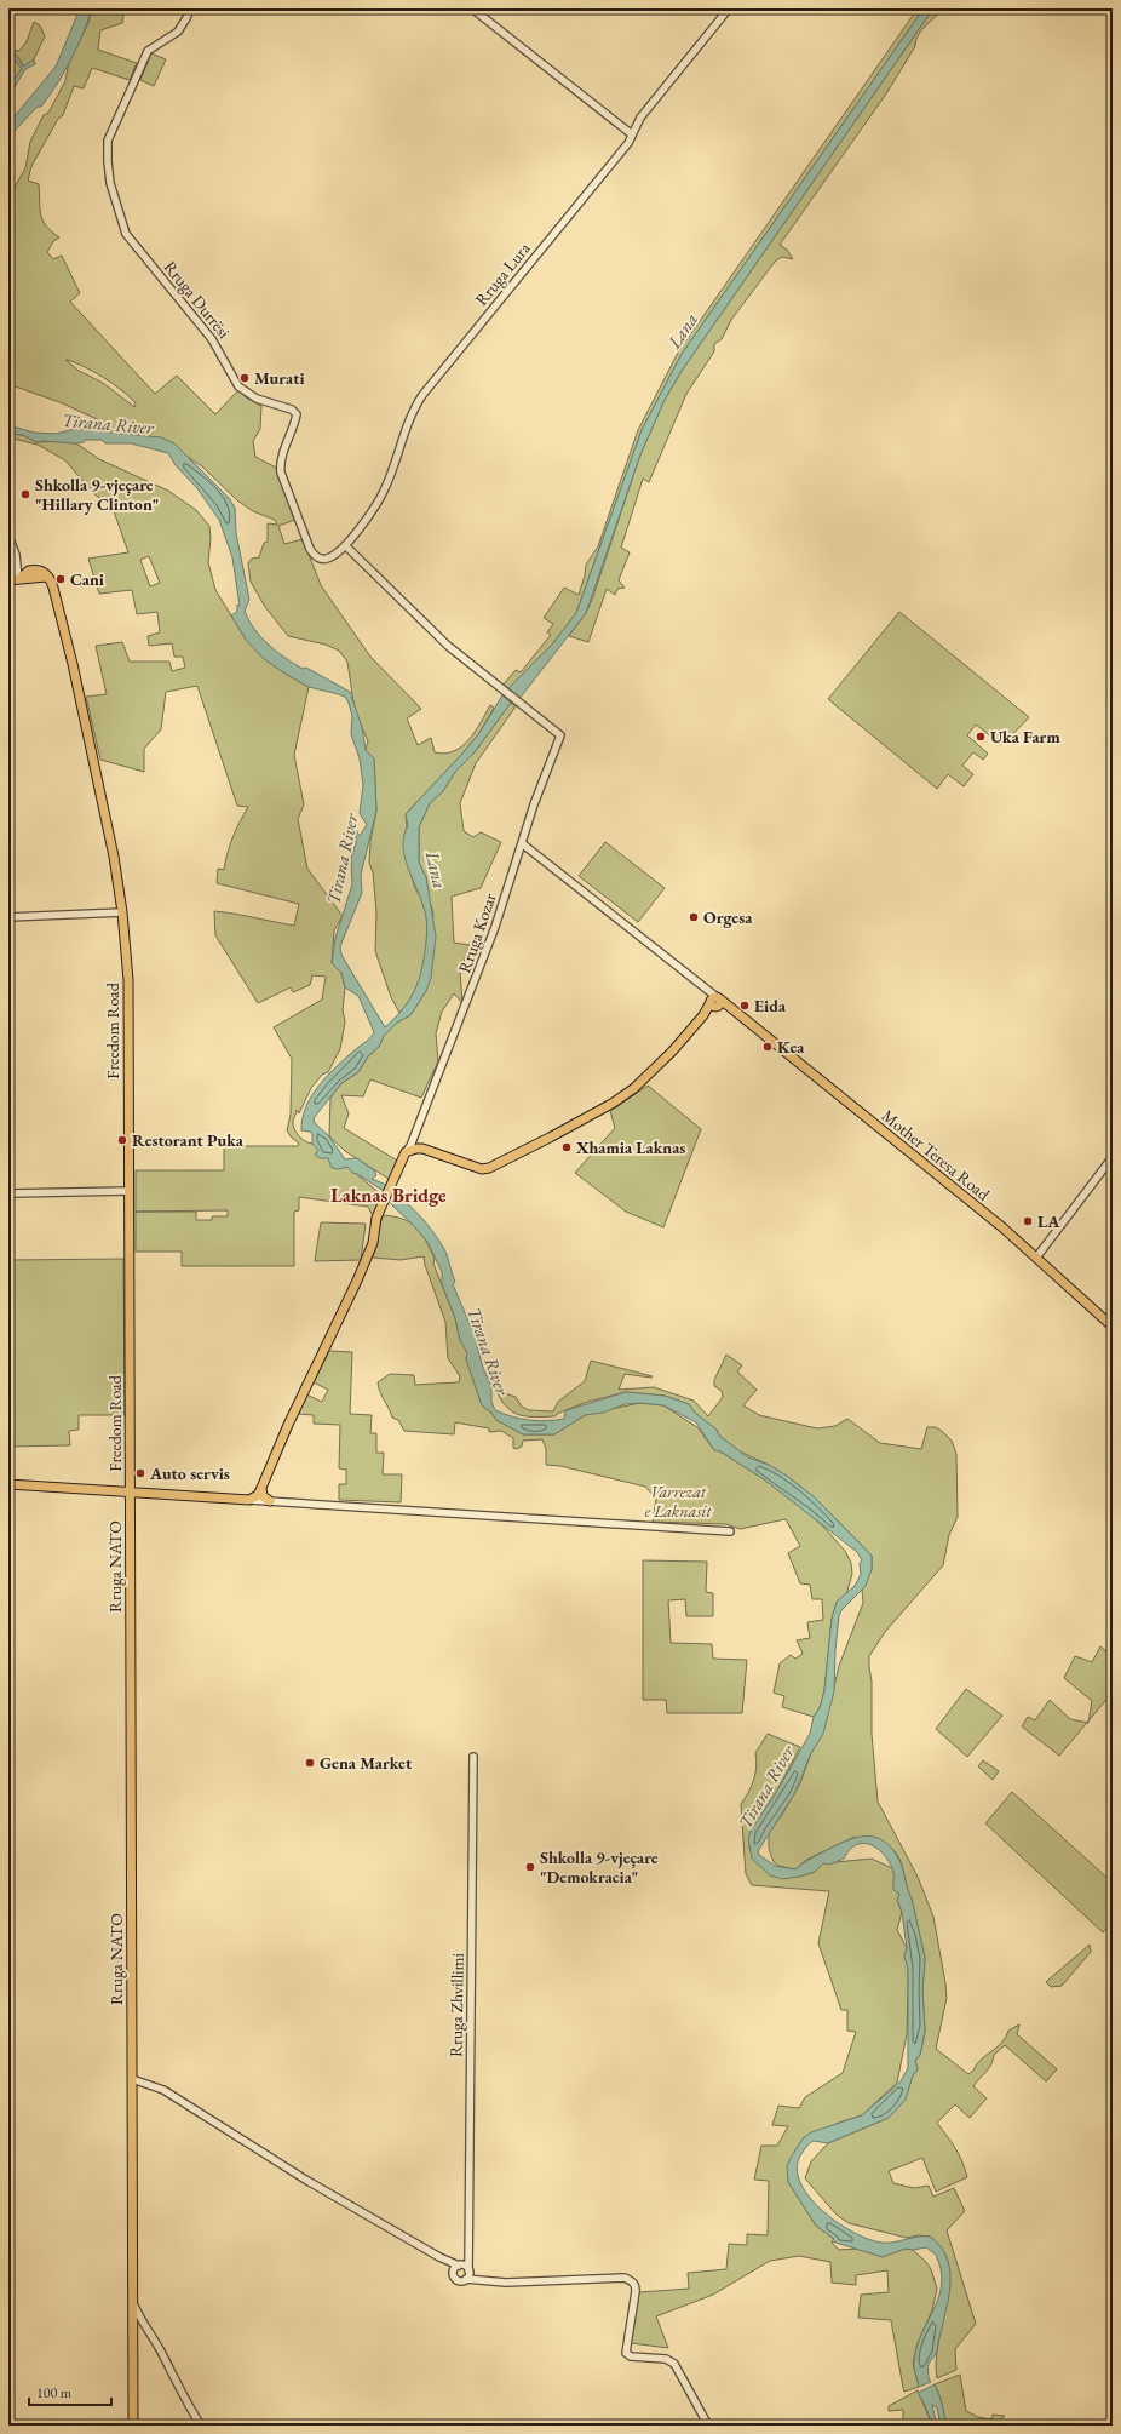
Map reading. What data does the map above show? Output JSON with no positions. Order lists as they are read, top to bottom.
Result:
{
  "streets": {
    "main road": ["Freedom Road", "Mother Teresa Road", "Rruga NATO"],
    "street": [
      "Rruga Lura",
      "Rruga Durrësi",
      "Rruga Kozar",
      "Rruga Zhvillimi"
    ]
  },
  "crossings": [
    ["Rruga Lura", "Rruga Durrësi"],
    ["Rruga Lura", "Rruga Kozar"],
    ["Freedom Road", "Rruga NATO"]
  ],
  "districts": ["Laknas Bridge"],
  "water": ["Lana", "Tirana River"],
  "parks": ["Varrezat e Laknasit"],
  "places": [
    "Murati",
    "Shkolla 9-vjeçare \"Hillary Clinton\"",
    "Cani",
    "Uka Farm",
    "Orgesa",
    "Eida",
    "Kea",
    "Restorant Puka",
    "Xhamia Laknas",
    "LA",
    "Auto servis",
    "Gena Market",
    "Shkolla 9-vjeçare \"Demokracia\""
  ],
  "scale_bar": "100 m"
}
